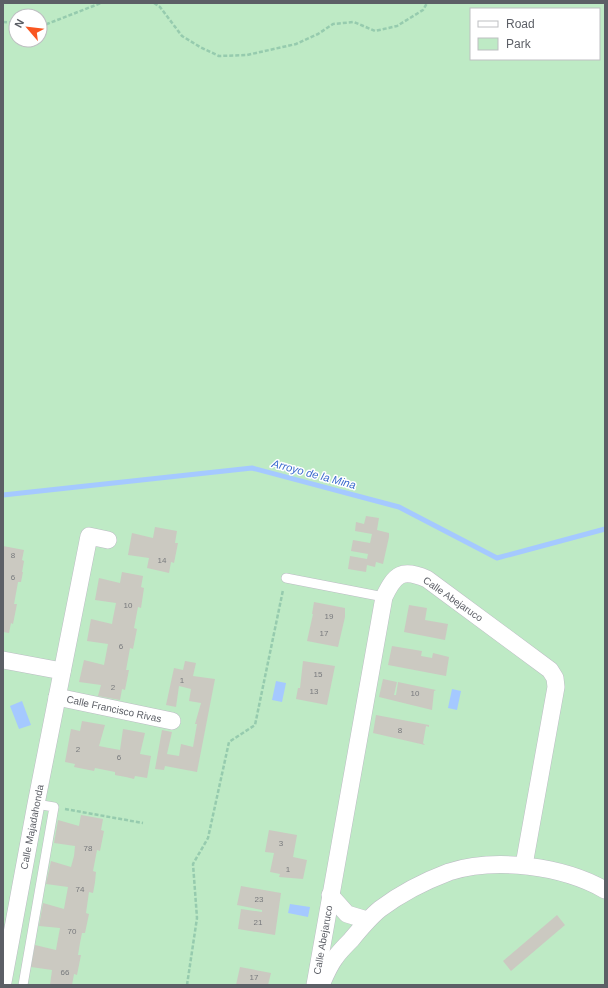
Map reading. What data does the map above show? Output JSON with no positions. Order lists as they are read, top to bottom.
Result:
{
  "streets": {
    "street": ["Calle Abejaruco", "Calle Francisco Rivas", "Calle Majadahonda"]
  },
  "crossings": [
    ["Calle Francisco Rivas", "Calle Majadahonda"]
  ],
  "water": ["Arroyo de la Mina"],
  "house_numbers": [
    "8",
    "14",
    "6",
    "10",
    "19",
    "17",
    "6",
    "15",
    "1",
    "2",
    "13",
    "10",
    "8",
    "2",
    "6",
    "3",
    "78",
    "1",
    "74",
    "23",
    "21",
    "70",
    "66",
    "17"
  ],
  "legend": ["Road", "Park"],
  "north": "top left"
}
